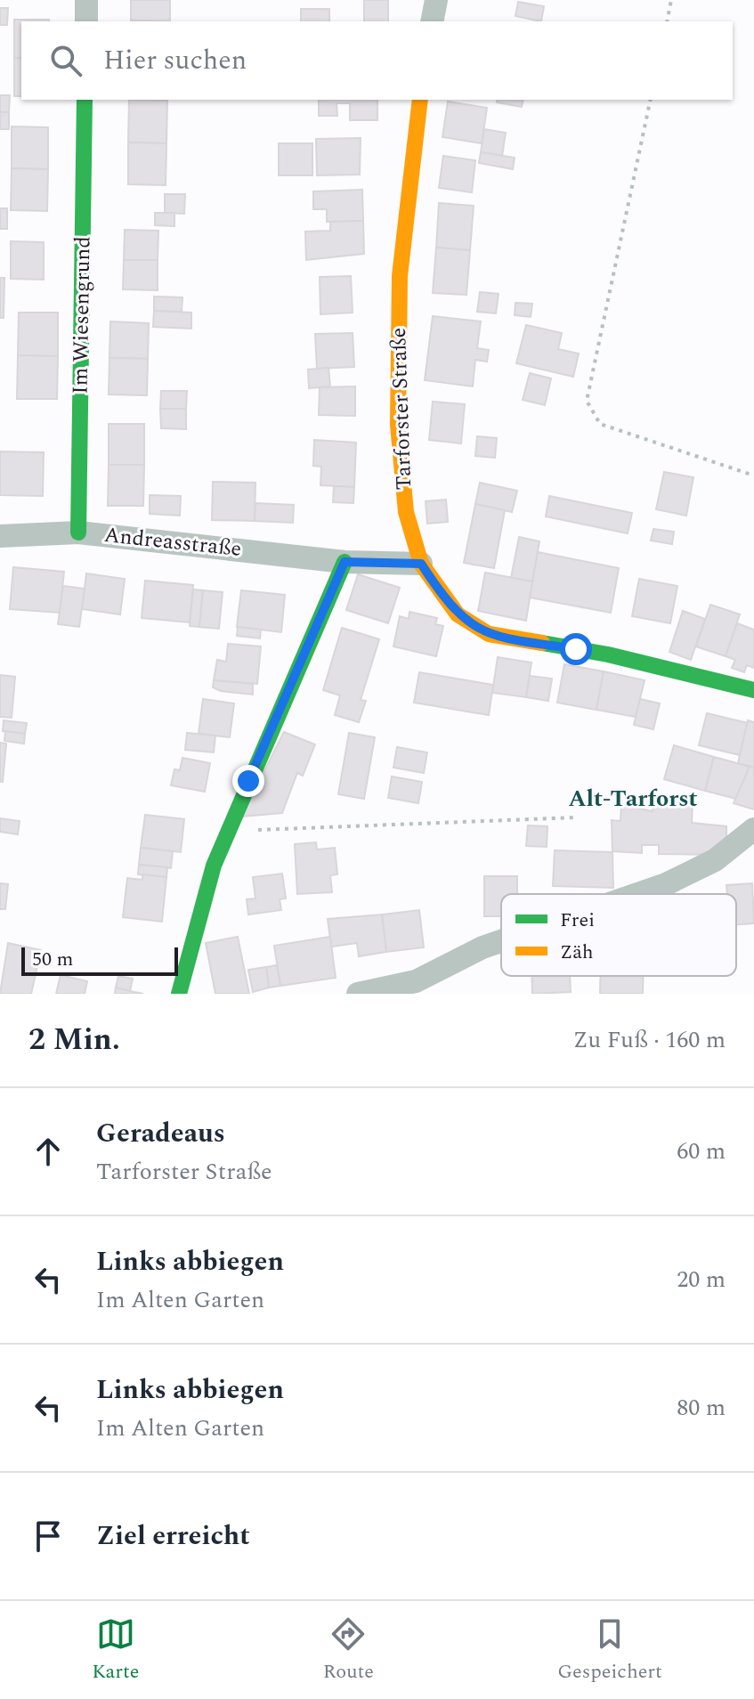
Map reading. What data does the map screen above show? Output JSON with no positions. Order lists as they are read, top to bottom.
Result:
{
  "streets": {
    "street": ["Im Wiesengrund", "Tarforster Straße", "Andreasstraße"]
  },
  "crossings": [
    ["Im Wiesengrund", "Andreasstraße"],
    ["Tarforster Straße", "Andreasstraße"]
  ],
  "districts": ["Alt-Tarforst"],
  "legend": ["Frei", "Zäh"],
  "scale_bar": "50 m",
  "page": {
    "search": "Hier suchen",
    "scale": "50 m",
    "heading": ["2 Min.", "Zu Fuß · 160 m"],
    "list": [
      ["Geradeaus", "Tarforster Straße", "60 m"],
      ["Links abbiegen", "Im Alten Garten", "20 m"],
      ["Links abbiegen", "Im Alten Garten", "80 m"],
      "Ziel erreicht"
    ],
    "nav": ["Karte", "Route", "Gespeichert"]
  }
}
